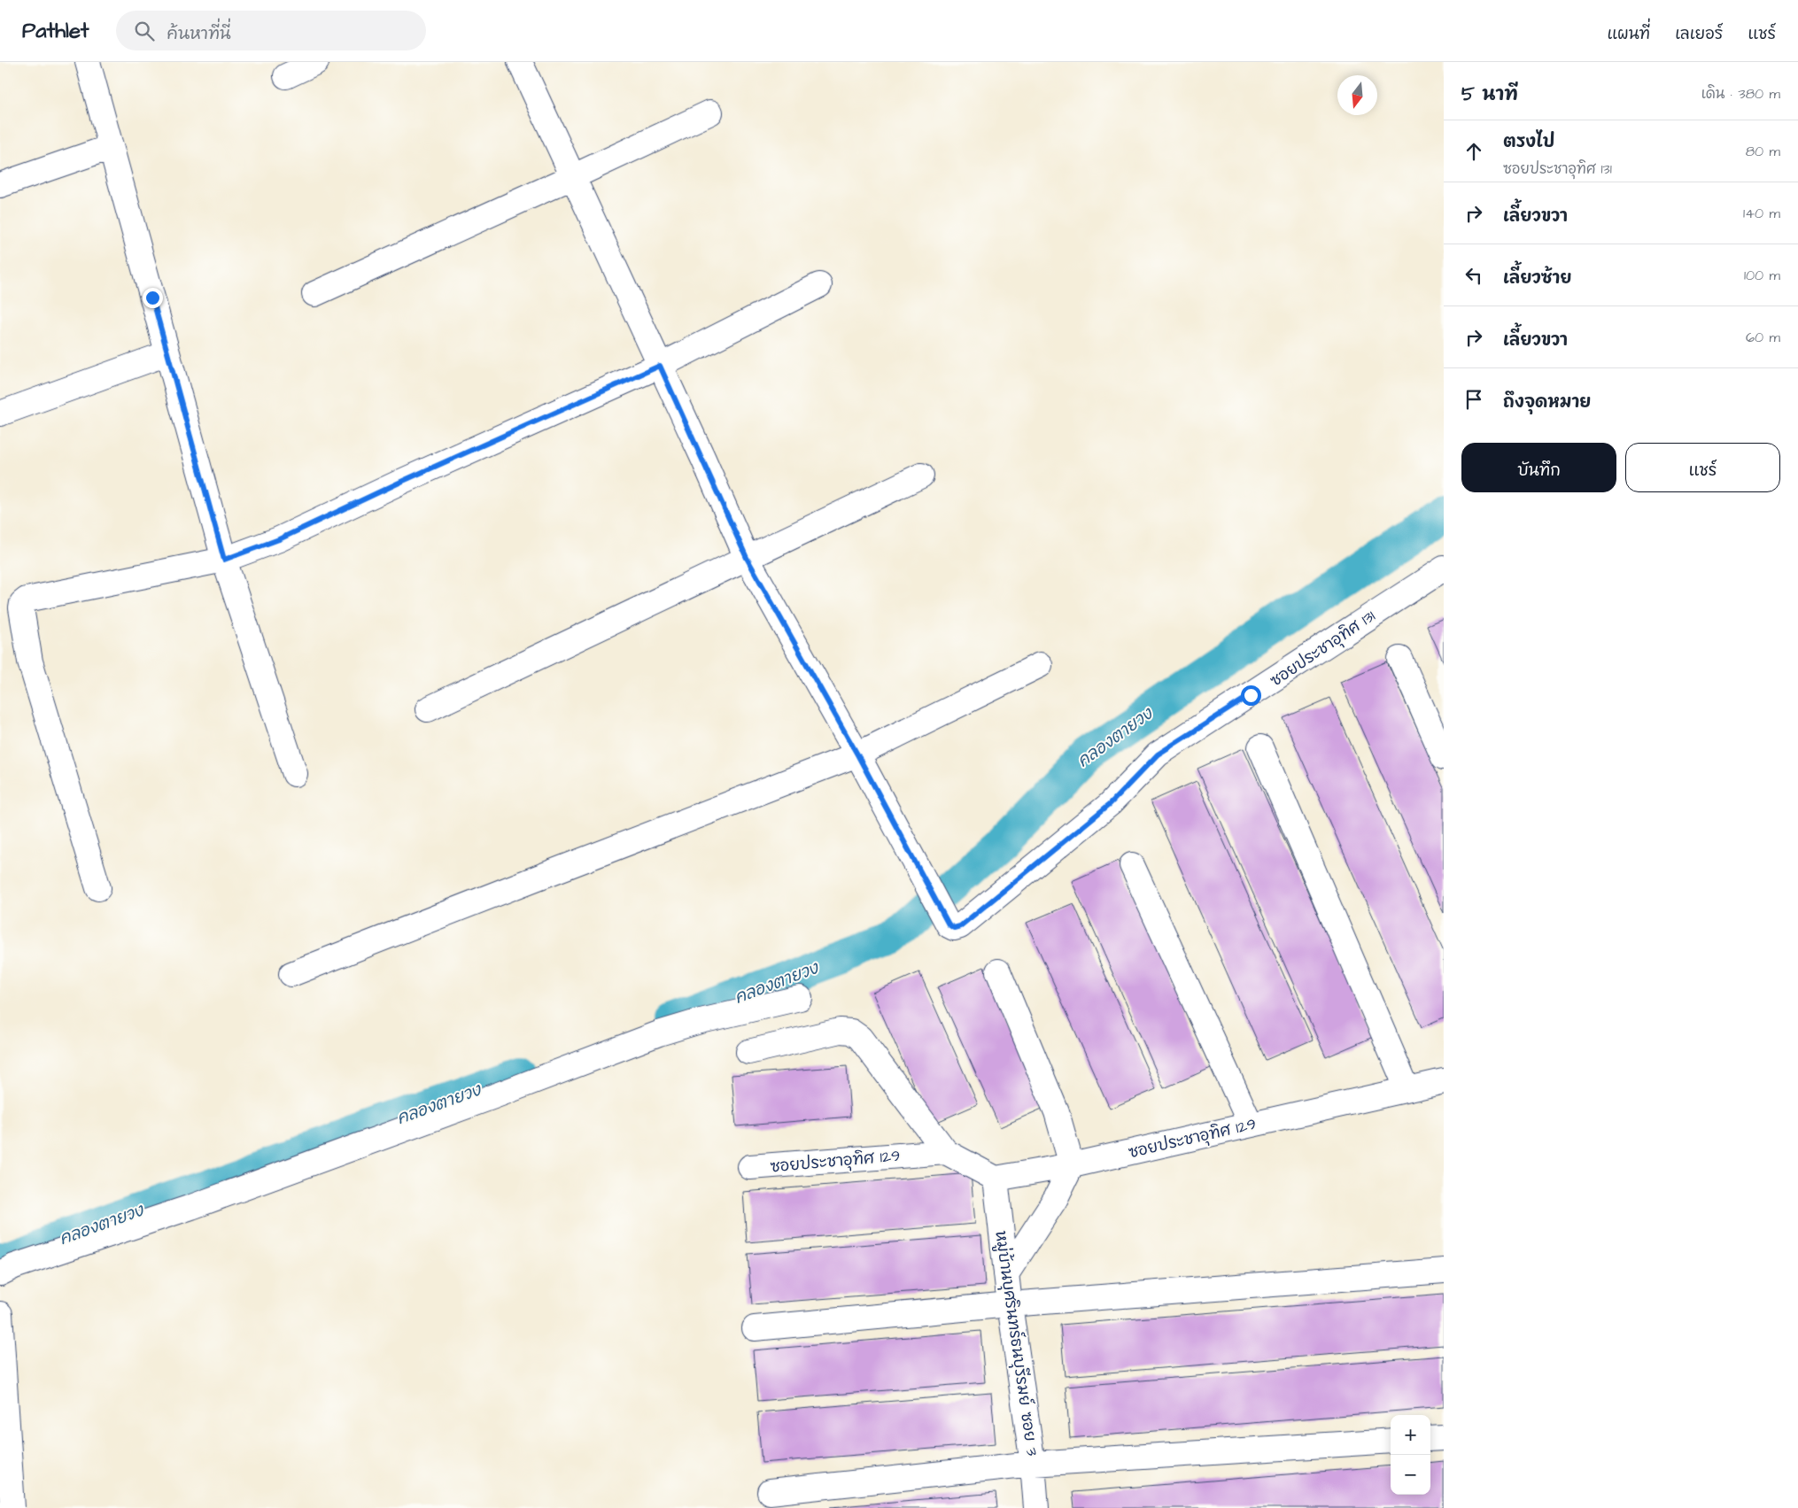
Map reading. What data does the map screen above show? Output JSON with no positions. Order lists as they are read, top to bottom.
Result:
{
  "streets": {
    "street": ["ซอยประชาอุทิศ 131", "ซอยประชาอุทิศ 129", "หมู่บ้านบุศรินทร์ธนบุรีรมย์ ซอย 3"]
  },
  "crossings": [
    ["ซอยประชาอุทิศ 129", "หมู่บ้านบุศรินทร์ธนบุรีรมย์ ซอย 3"]
  ],
  "water": ["คลองตายวง"],
  "north": "bottom",
  "page": {
    "header": "Pathlet",
    "search": "ค้นหาที่นี่",
    "nav": ["แผนที่", "เลเยอร์", "แชร์"],
    "heading": ["5 นาที", "เดิน · 380 m"],
    "list": [
      ["ตรงไป", "ซอยประชาอุทิศ 131", "80 m"],
      ["เลี้ยวขวา", "140 m"],
      ["เลี้ยวซ้าย", "100 m"],
      ["เลี้ยวขวา", "60 m"],
      "ถึงจุดหมาย"
    ],
    "buttons": ["บันทึก", "แชร์"],
    "map_buttons": ["+", "−"]
  }
}
